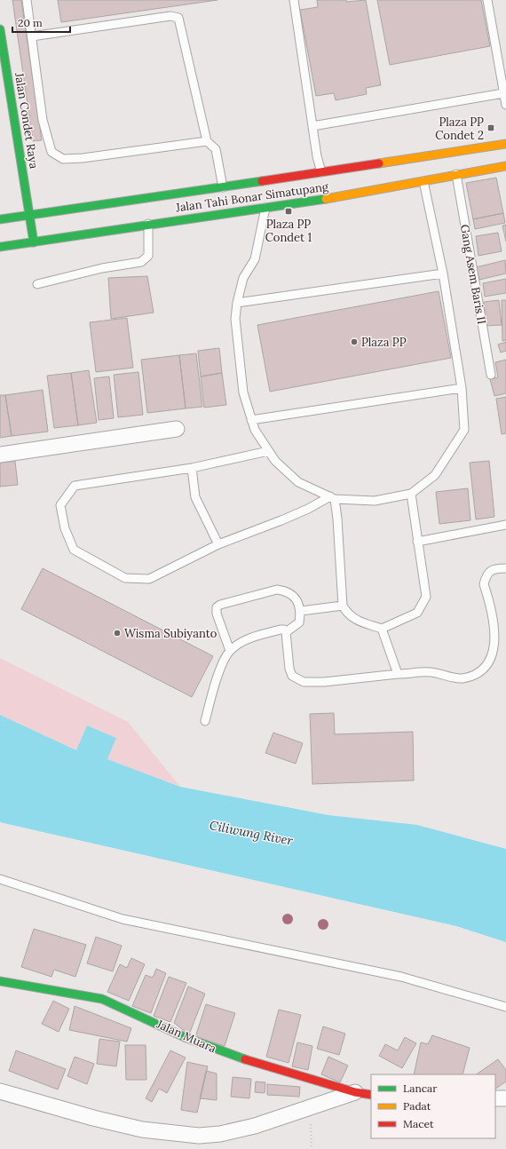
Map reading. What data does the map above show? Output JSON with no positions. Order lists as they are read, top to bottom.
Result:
{
  "streets": {
    "main road": ["Jalan Condet Raya", "Jalan Tahi Bonar Simatupang", "Jalan Muara"],
    "lane": ["Gang Asem Baris II"]
  },
  "crossings": [
    ["Jalan Condet Raya", "Jalan Tahi Bonar Simatupang"],
    ["Jalan Tahi Bonar Simatupang", "Gang Asem Baris II"]
  ],
  "water": ["Ciliwung River"],
  "places": {
    "transit": ["Plaza PP Condet 2", "Plaza PP Condet 1"],
    "other": ["Plaza PP", "Wisma Subiyanto"]
  },
  "legend": ["Lancar", "Padat", "Macet"],
  "scale_bar": "20 m"
}
